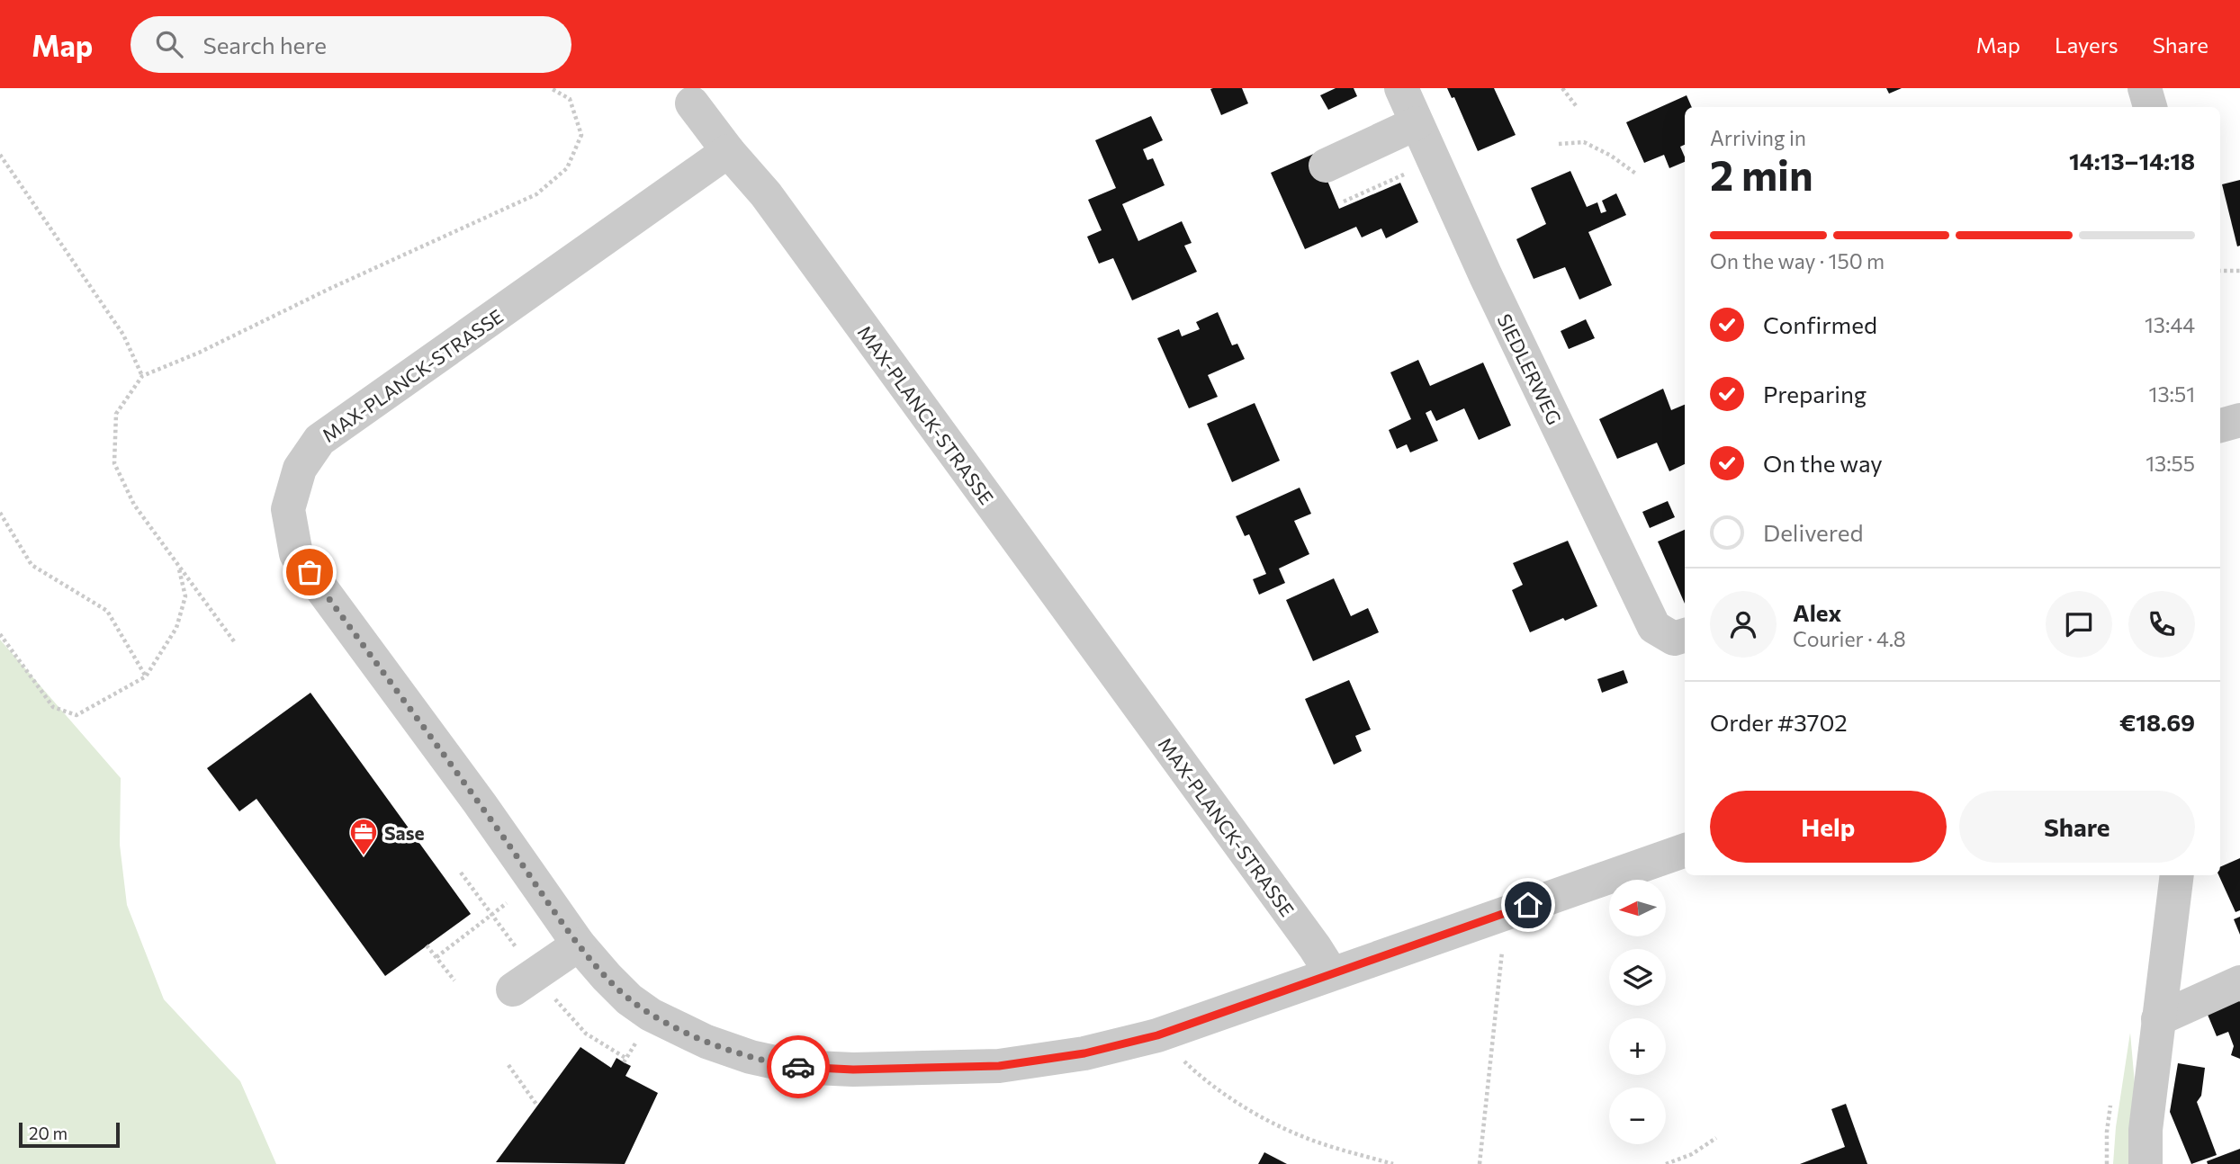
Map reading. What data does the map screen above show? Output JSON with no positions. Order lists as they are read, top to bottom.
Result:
{
  "streets": {
    "street": ["SIEDLERWEG", "MAX-PLANCK-STRASSE"]
  },
  "places": {
    "office": ["Sase"]
  },
  "scale_bar": "20 m",
  "north": "left",
  "page": {
    "header": "Map",
    "search": "Search here",
    "nav": ["Map", "Layers", "Share"],
    "heading": ["2 min", "Arriving in", "14:13–14:18"],
    "panel": [
      "Alex",
      "Courier · 4.8",
      "Order #3702",
      "€18.69"
    ],
    "bar": "On the way · 150 m",
    "list": [
      ["Confirmed", "13:44"],
      ["Preparing", "13:51"],
      ["On the way", "13:55"],
      "Delivered"
    ],
    "buttons": ["Help", "Share"],
    "map_buttons": ["+", "−"],
    "scale": "20 m"
  }
}
